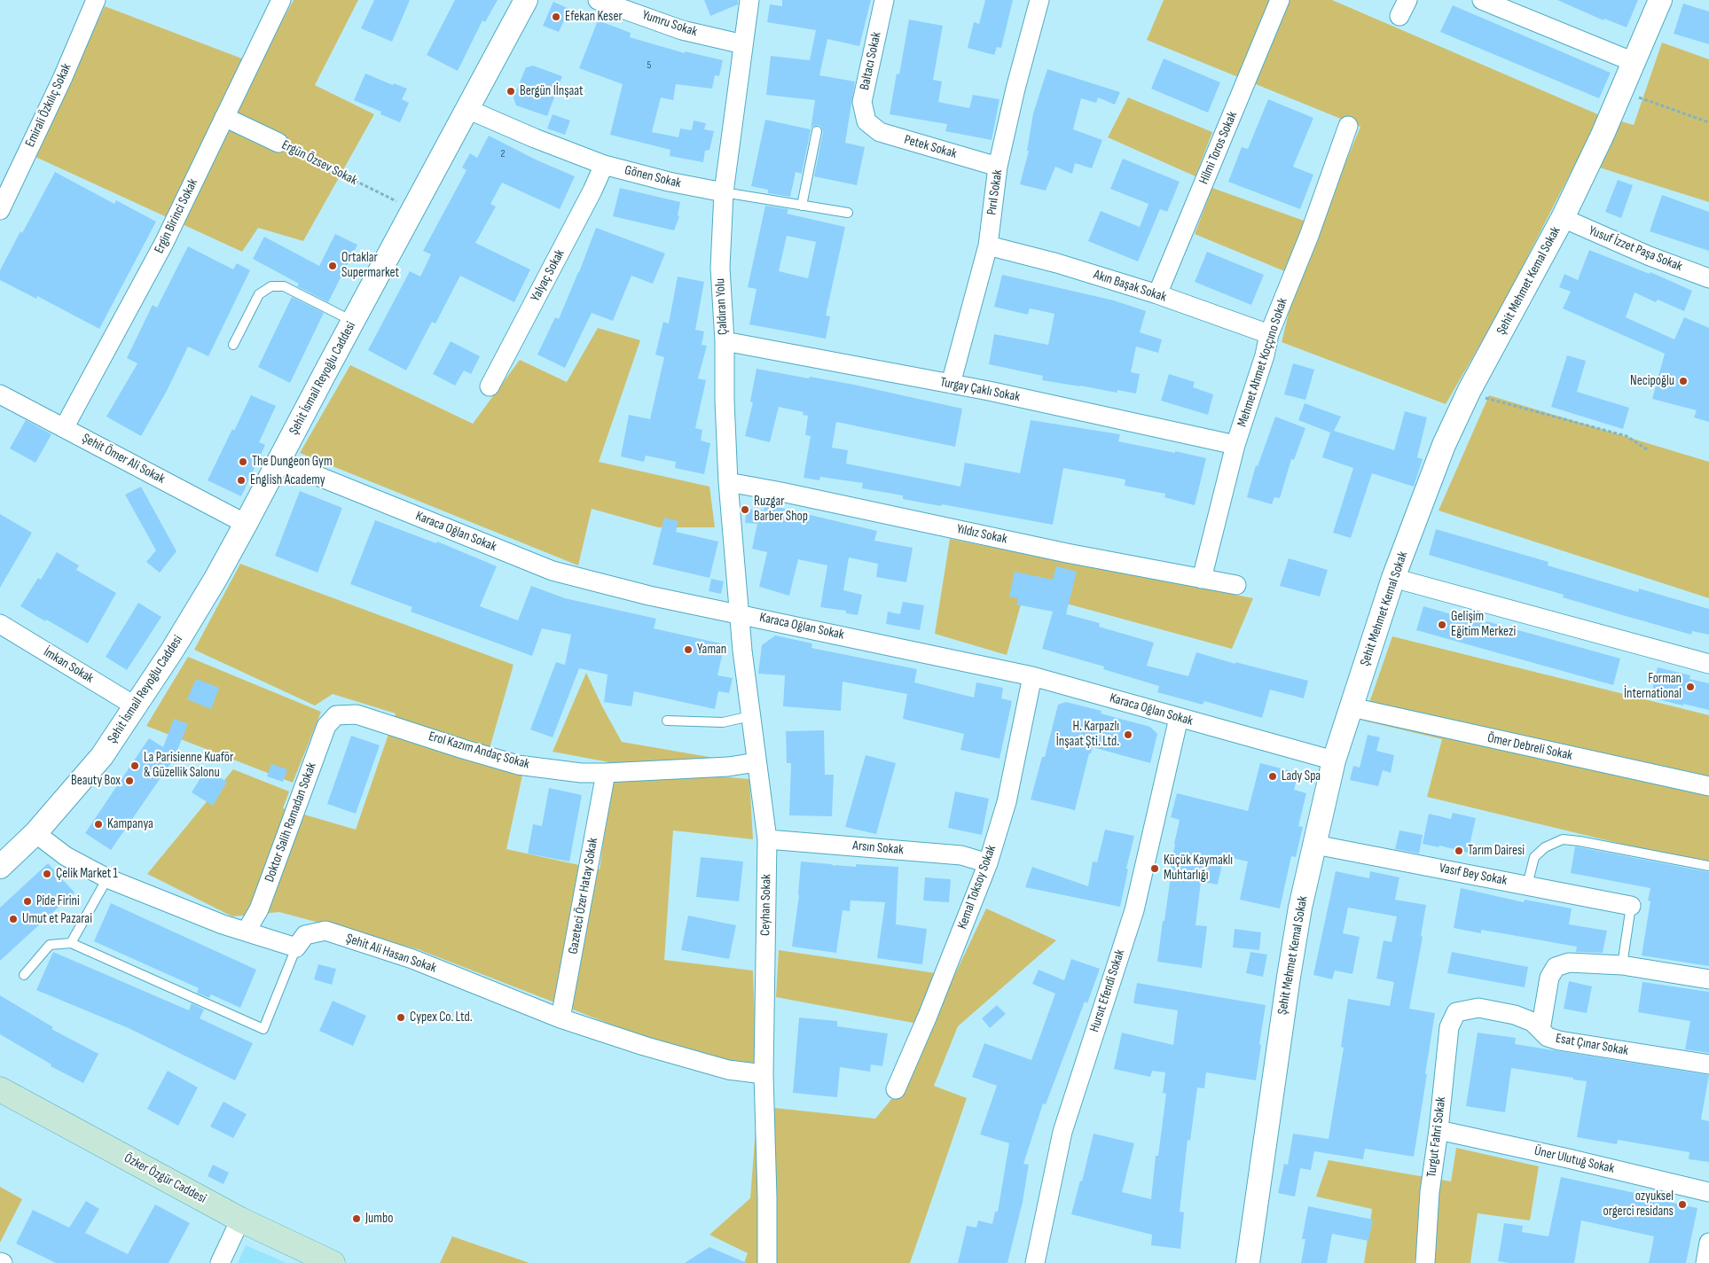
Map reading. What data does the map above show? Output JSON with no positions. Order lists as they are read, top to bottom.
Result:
{
  "streets": {
    "main road": ["Özker Özgür Caddesi"],
    "street": [
      "Yumru Sokak",
      "Baltacı Sokak",
      "Emirali Özkılıç Sokak",
      "Petek Sokak",
      "Hilmi Toros Sokak",
      "Ergün Özsev Sokak",
      "Gönen Sokak",
      "Pırıl Sokak",
      "Ergin Birinci Sokak",
      "Yusuf İzzet Paşa Sokak",
      "Yalyaç Sokak",
      "Şehit Mehmet Kemal Sokak",
      "Akın Başak Sokak",
      "Çaldıran Yolu",
      "Mehmet Ahmet Koççıno Sokak",
      "Şehit İsmail Reyoğlu Caddesi",
      "Turgay Çaklı Sokak",
      "Şehit Ömer Ali Sokak",
      "Karaca Oğlan Sokak",
      "Yıldız Sokak",
      "İmkan Sokak",
      "Ömer Debreli Sokak",
      "Erol Kazım Andaç Sokak",
      "Doktor Salih Ramadan Sokak",
      "Arsın Sokak",
      "Vasıf Bey Sokak",
      "Kemal Toksoy Sokak",
      "Gazeteci Özer Hatay Sokak",
      "Ceyhan Sokak",
      "Şehit Ali Hasan Sokak",
      "Hursıt Efendi Sokak",
      "Esat Çınar Sokak",
      "Turgut Fahri Sokak",
      "Üner Ulutuğ Sokak"
    ]
  },
  "crossings": [
    ["Yumru Sokak", "Çaldıran Yolu"],
    ["Baltacı Sokak", "Petek Sokak"],
    ["Petek Sokak", "Pırıl Sokak"],
    ["Hilmi Toros Sokak", "Akın Başak Sokak"],
    ["Ergün Özsev Sokak", "Ergin Birinci Sokak"],
    ["Ergün Özsev Sokak", "Şehit İsmail Reyoğlu Caddesi"],
    ["Gönen Sokak", "Yalyaç Sokak"],
    ["Gönen Sokak", "Çaldıran Yolu"],
    ["Gönen Sokak", "Şehit İsmail Reyoğlu Caddesi"],
    ["Pırıl Sokak", "Akın Başak Sokak"],
    ["Pırıl Sokak", "Turgay Çaklı Sokak"],
    ["Ergin Birinci Sokak", "Şehit Ömer Ali Sokak"],
    ["Yusuf İzzet Paşa Sokak", "Şehit Mehmet Kemal Sokak"],
    ["Şehit Mehmet Kemal Sokak", "Karaca Oğlan Sokak"],
    ["Şehit Mehmet Kemal Sokak", "Ömer Debreli Sokak"],
    ["Şehit Mehmet Kemal Sokak", "Vasıf Bey Sokak"],
    ["Akın Başak Sokak", "Mehmet Ahmet Koççıno Sokak"],
    ["Çaldıran Yolu", "Turgay Çaklı Sokak"],
    ["Çaldıran Yolu", "Karaca Oğlan Sokak"],
    ["Çaldıran Yolu", "Yıldız Sokak"],
    ["Çaldıran Yolu", "Ceyhan Sokak"],
    ["Mehmet Ahmet Koççıno Sokak", "Turgay Çaklı Sokak"],
    ["Mehmet Ahmet Koççıno Sokak", "Yıldız Sokak"],
    ["Şehit İsmail Reyoğlu Caddesi", "Şehit Ömer Ali Sokak"],
    ["Şehit İsmail Reyoğlu Caddesi", "Karaca Oğlan Sokak"],
    ["Şehit İsmail Reyoğlu Caddesi", "İmkan Sokak"],
    ["Karaca Oğlan Sokak", "Kemal Toksoy Sokak"],
    ["Karaca Oğlan Sokak", "Ceyhan Sokak"],
    ["Karaca Oğlan Sokak", "Hursıt Efendi Sokak"],
    ["Erol Kazım Andaç Sokak", "Doktor Salih Ramadan Sokak"],
    ["Erol Kazım Andaç Sokak", "Gazeteci Özer Hatay Sokak"],
    ["Erol Kazım Andaç Sokak", "Ceyhan Sokak"],
    ["Arsın Sokak", "Kemal Toksoy Sokak"],
    ["Arsın Sokak", "Ceyhan Sokak"],
    ["Gazeteci Özer Hatay Sokak", "Şehit Ali Hasan Sokak"],
    ["Ceyhan Sokak", "Şehit Ali Hasan Sokak"],
    ["Esat Çınar Sokak", "Turgut Fahri Sokak"],
    ["Turgut Fahri Sokak", "Üner Ulutuğ Sokak"]
  ],
  "places": [
    "Efekan Keser",
    "Bergün Iİnşaat",
    "Ortaklar Supermarket",
    "Necipoğlu",
    "The Dungeon Gym",
    "English Academy",
    "Ruzgar Barber Shop",
    "Gelişim Eğitim Merkezi",
    "Yaman",
    "Forman İnternational",
    "H. Karpazlı İnşaat Şti. Ltd.",
    "La Parisienne Kuaför & Güzellik Salonu",
    "Lady Spa",
    "Beauty Box",
    "Kampanya",
    "Tarım Dairesi",
    "Küçük Kaymaklı Muhtarlığı",
    "Çelik Market 1",
    "Pide Firini",
    "Umut et Pazarai",
    "Cypex Co. Ltd.",
    "ozyuksel orgerci residans",
    "Jumbo"
  ],
  "house_numbers": ["5", "2"]
}
